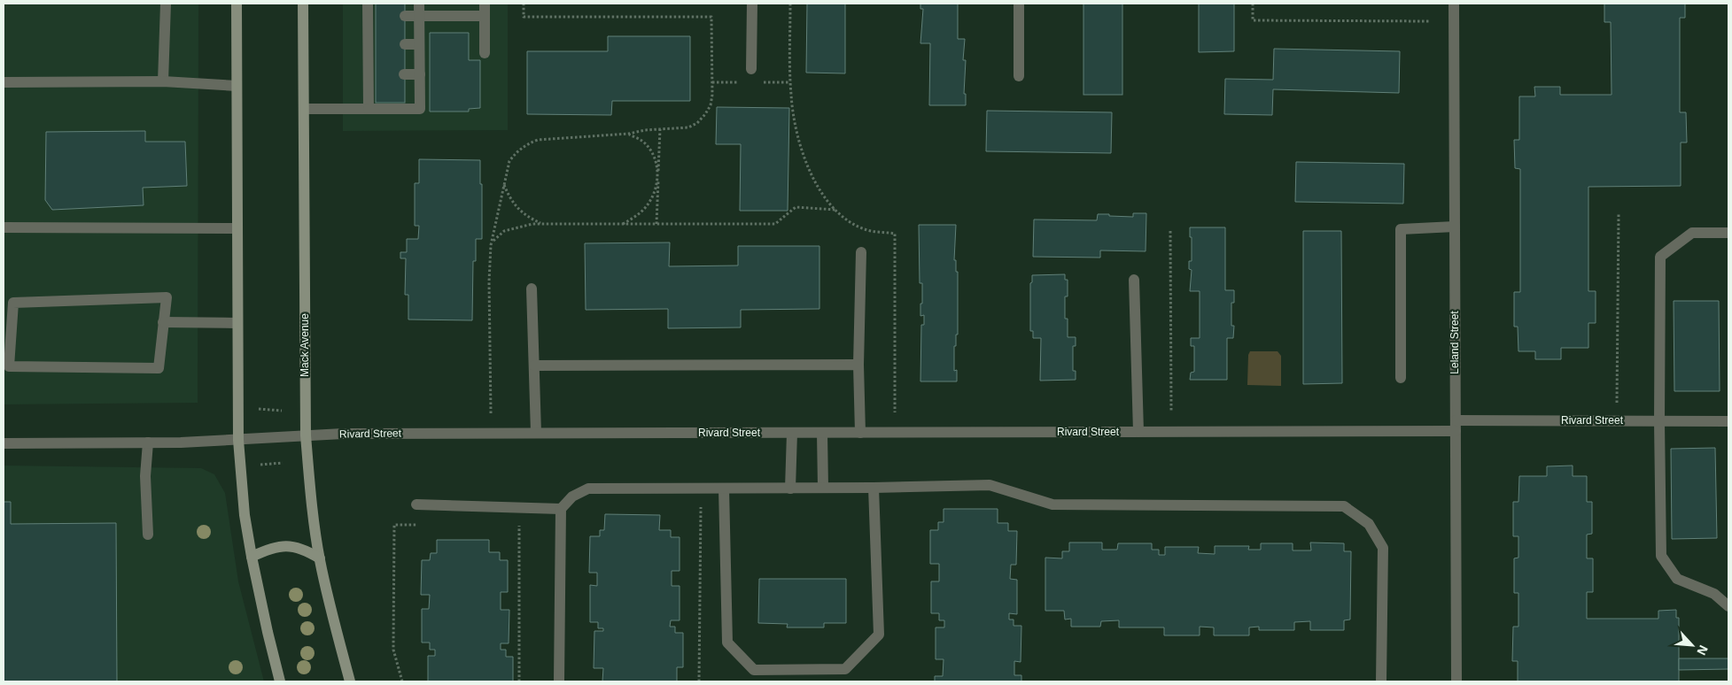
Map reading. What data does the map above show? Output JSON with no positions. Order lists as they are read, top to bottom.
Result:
{
  "streets": {
    "main road": ["Mack Avenue"],
    "street": ["Leland Street", "Rivard Street"]
  },
  "crossings": [
    ["Leland Street", "Rivard Street"],
    ["Mack Avenue", "Rivard Street"]
  ],
  "north": "bottom right"
}
